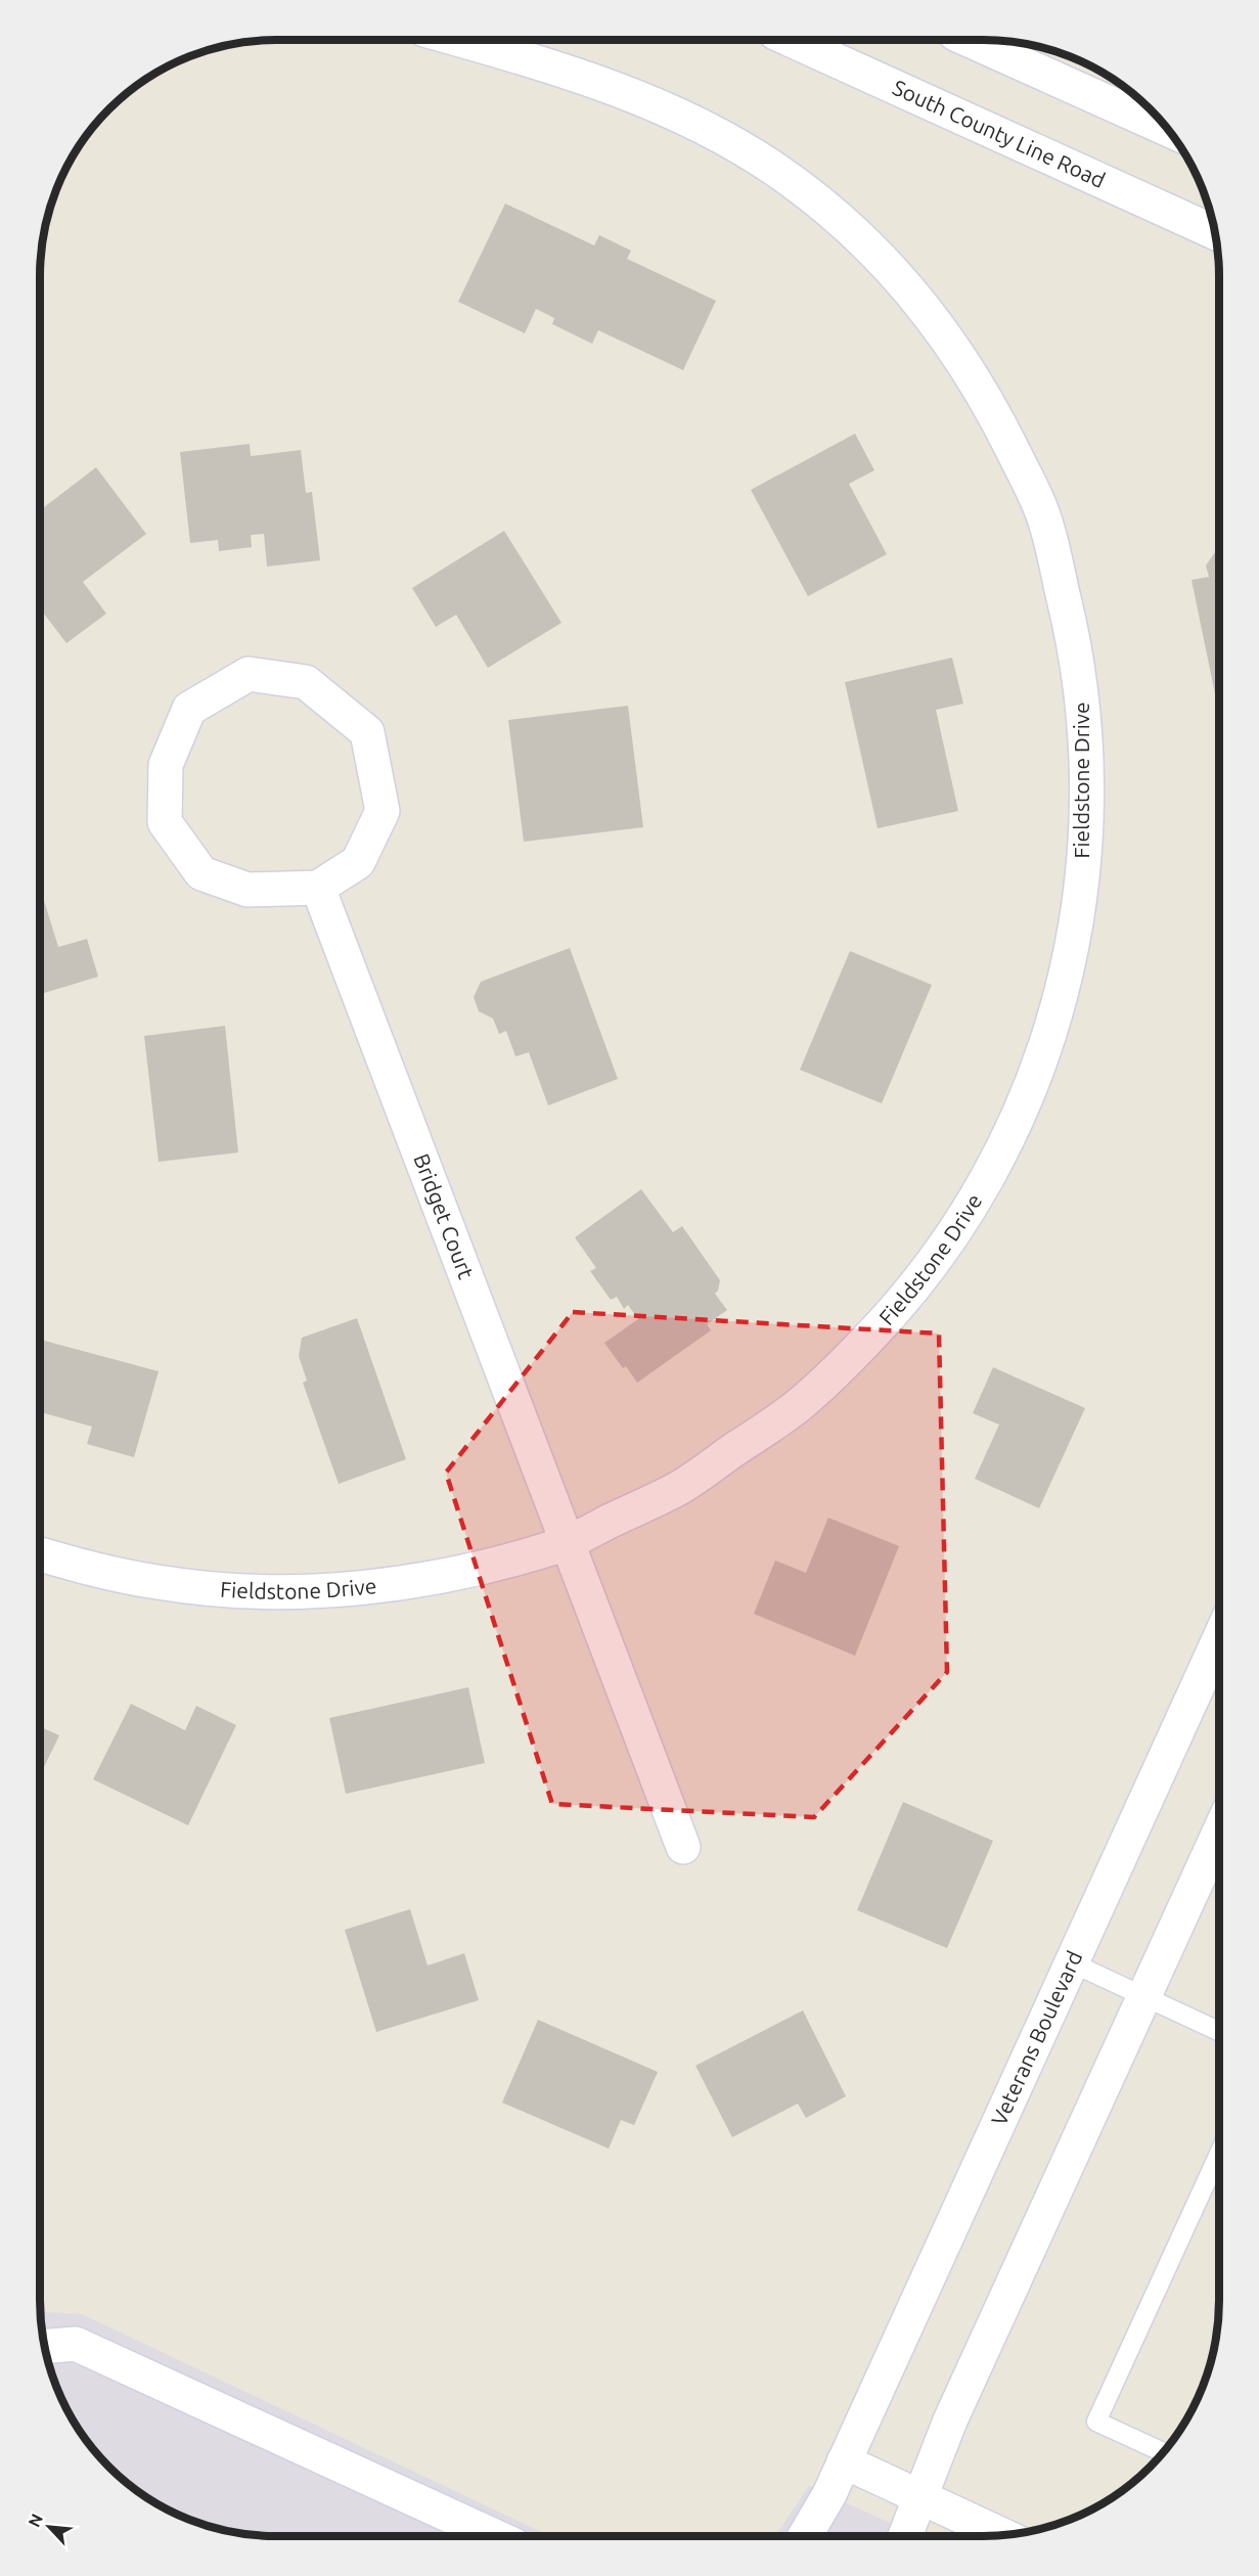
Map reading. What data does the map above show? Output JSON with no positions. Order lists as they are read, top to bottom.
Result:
{
  "streets": {
    "street": [
      "South County Line Road",
      "Fieldstone Drive",
      "Bridget Court",
      "Veterans Boulevard"
    ]
  },
  "crossings": [
    ["Fieldstone Drive", "Bridget Court"]
  ],
  "north": "top left"
}
